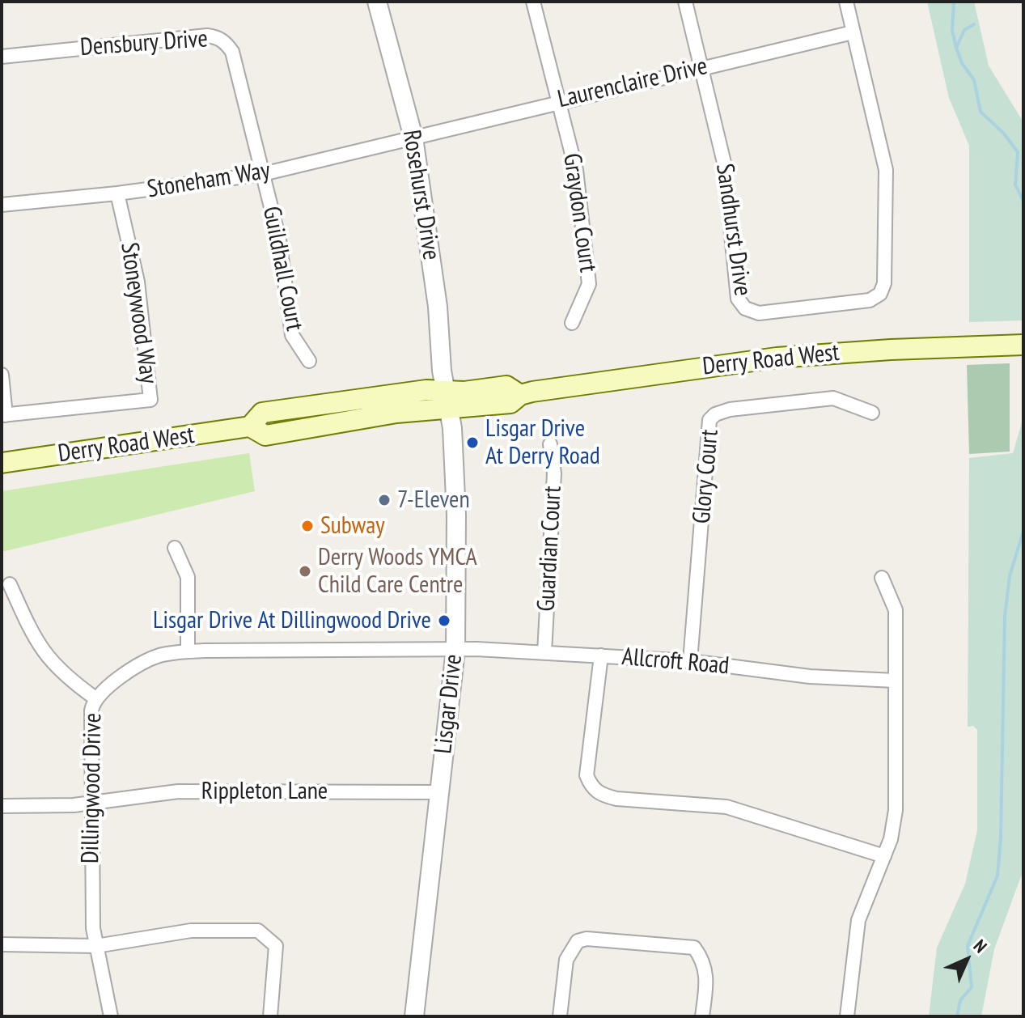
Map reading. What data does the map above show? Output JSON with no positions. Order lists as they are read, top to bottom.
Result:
{
  "streets": {
    "main road": ["Derry Road West"],
    "street": [
      "Densbury Drive",
      "Laurenclaire Drive",
      "Stoneham Way",
      "Rosehurst Drive",
      "Graydon Court",
      "Sandhurst Drive",
      "Guildhall Court",
      "Stoneywood Way",
      "Glory Court",
      "Guardian Court",
      "Allcroft Road",
      "Lisgar Drive",
      "Dillingwood Drive",
      "Rippleton Lane"
    ]
  },
  "crossings": [
    ["Densbury Drive", "Stoneham Way"],
    ["Densbury Drive", "Guildhall Court"],
    ["Laurenclaire Drive", "Stoneham Way"],
    ["Laurenclaire Drive", "Rosehurst Drive"],
    ["Laurenclaire Drive", "Graydon Court"],
    ["Laurenclaire Drive", "Sandhurst Drive"],
    ["Stoneham Way", "Rosehurst Drive"],
    ["Stoneham Way", "Guildhall Court"],
    ["Stoneham Way", "Stoneywood Way"],
    ["Rosehurst Drive", "Derry Road West"],
    ["Rosehurst Drive", "Lisgar Drive"],
    ["Derry Road West", "Lisgar Drive"],
    ["Glory Court", "Allcroft Road"],
    ["Guardian Court", "Allcroft Road"],
    ["Allcroft Road", "Lisgar Drive"],
    ["Allcroft Road", "Dillingwood Drive"],
    ["Lisgar Drive", "Dillingwood Drive"],
    ["Lisgar Drive", "Rippleton Lane"],
    ["Dillingwood Drive", "Rippleton Lane"]
  ],
  "places": [
    "Lisgar Drive At Derry Road",
    "7-Eleven",
    "Subway",
    "Derry Woods YMCA Child Care Centre",
    "Lisgar Drive At Dillingwood Drive"
  ],
  "north": "top right"
}
